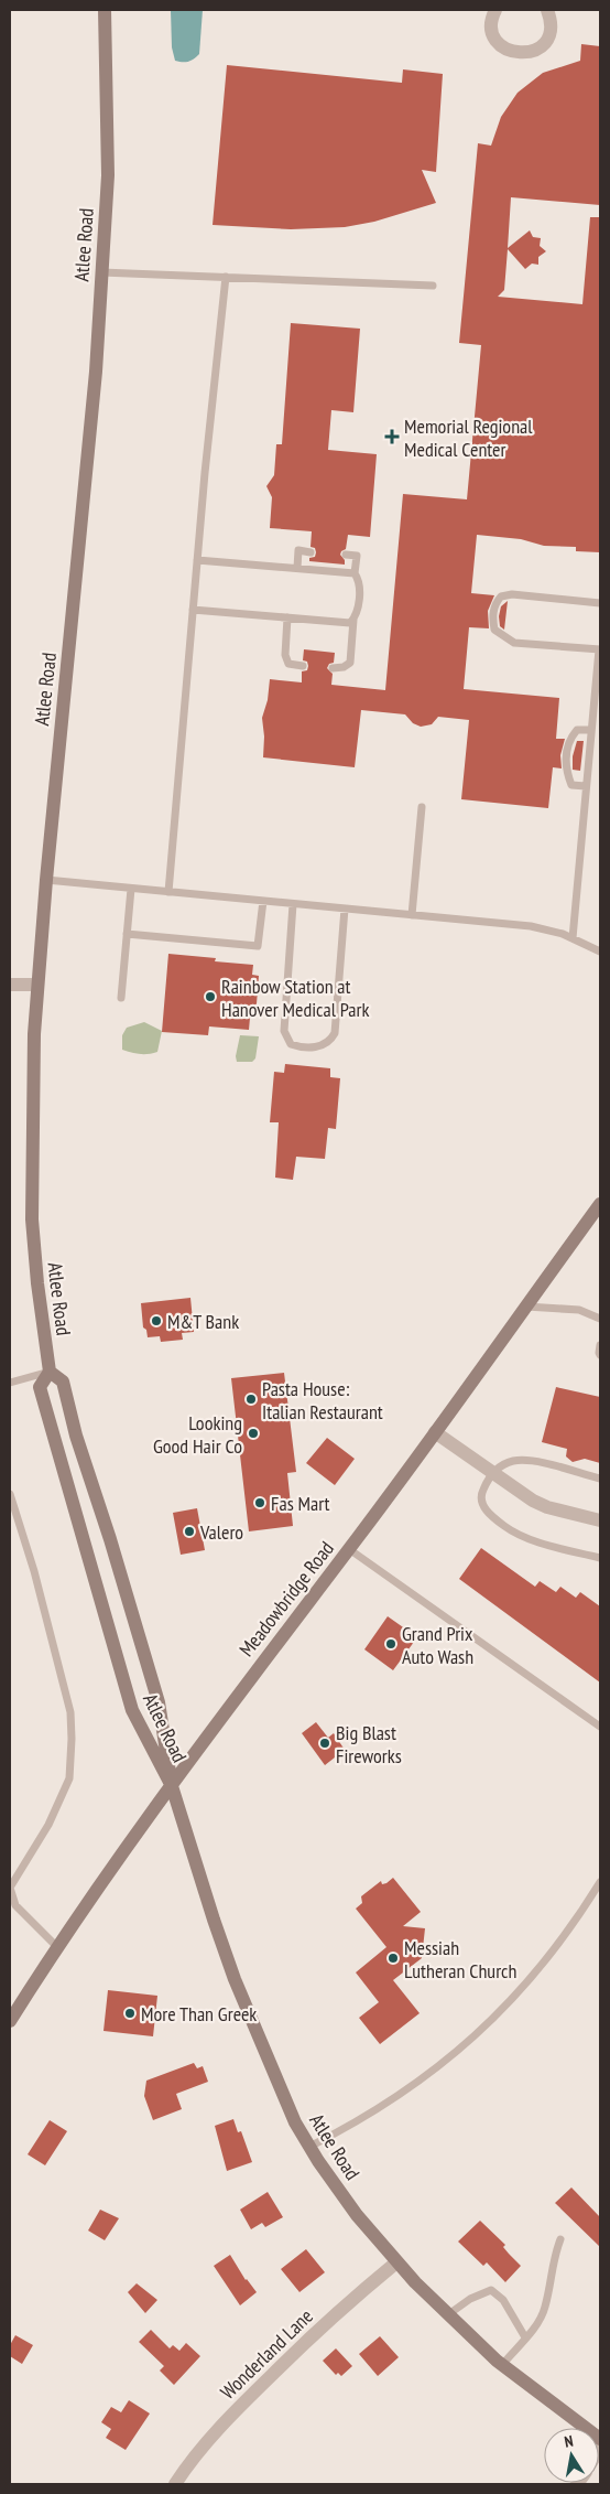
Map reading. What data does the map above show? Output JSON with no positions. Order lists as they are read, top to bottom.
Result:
{
  "streets": {
    "main road": ["Atlee Road", "Meadowbridge Road"],
    "street": ["Wonderland Lane"]
  },
  "crossings": [
    ["Atlee Road", "Meadowbridge Road"],
    ["Atlee Road", "Wonderland Lane"]
  ],
  "places": {
    "health": ["Memorial Regional Medical Center"],
    "other": [
      "Rainbow Station at Hanover Medical Park",
      "M&T Bank",
      "Pasta House: Italian Restaurant",
      "Looking Good Hair Co",
      "Fas Mart",
      "Valero",
      "Grand Prix Auto Wash",
      "Big Blast Fireworks",
      "Messiah Lutheran Church",
      "More Than Greek"
    ]
  },
  "north": "top"
}
